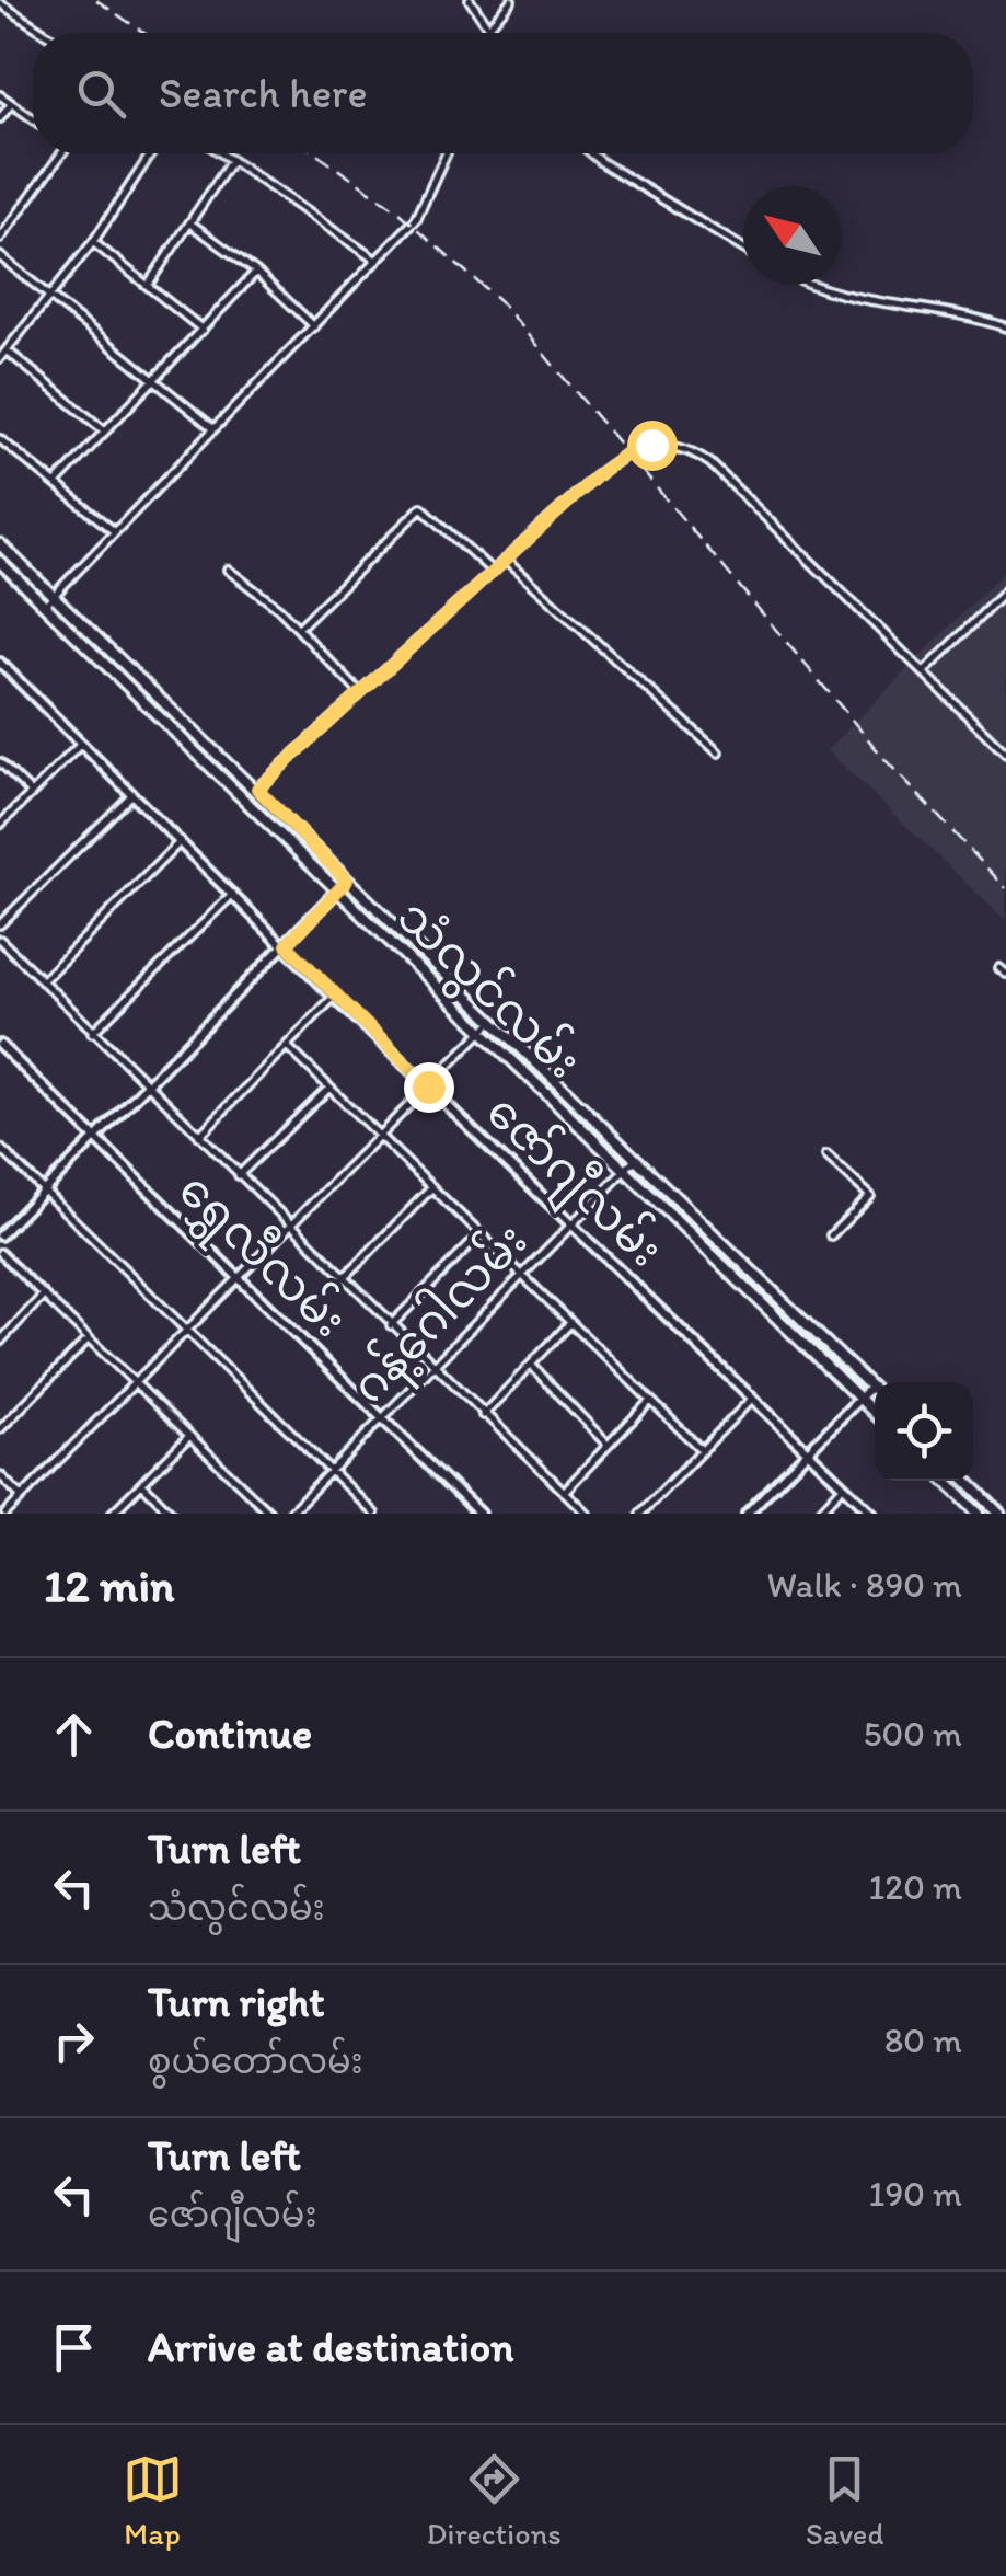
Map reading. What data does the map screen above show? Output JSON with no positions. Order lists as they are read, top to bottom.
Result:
{
  "streets": {
    "main road": ["သံလွင်လမ်း"],
    "street": ["ဇော်ဂျီလမ်း", "ရွှေလီလမ်း", "ဂန့်ဂေါလမ်း"]
  },
  "crossings": [
    ["သံလွင်လမ်း", "ဂန့်ဂေါလမ်း"],
    ["ဇော်ဂျီလမ်း", "ဂန့်ဂေါလမ်း"],
    ["ရွှေလီလမ်း", "ဂန့်ဂေါလမ်း"]
  ],
  "north": "top left",
  "page": {
    "search": "Search here",
    "heading": ["12 min", "Walk · 890 m"],
    "list": [
      ["Continue", "500 m"],
      ["Turn left", "သံလွင်လမ်း", "120 m"],
      ["Turn right", "စွယ်တော်လမ်း", "80 m"],
      ["Turn left", "ဇော်ဂျီလမ်း", "190 m"],
      "Arrive at destination"
    ],
    "nav": ["Map", "Directions", "Saved"]
  }
}
